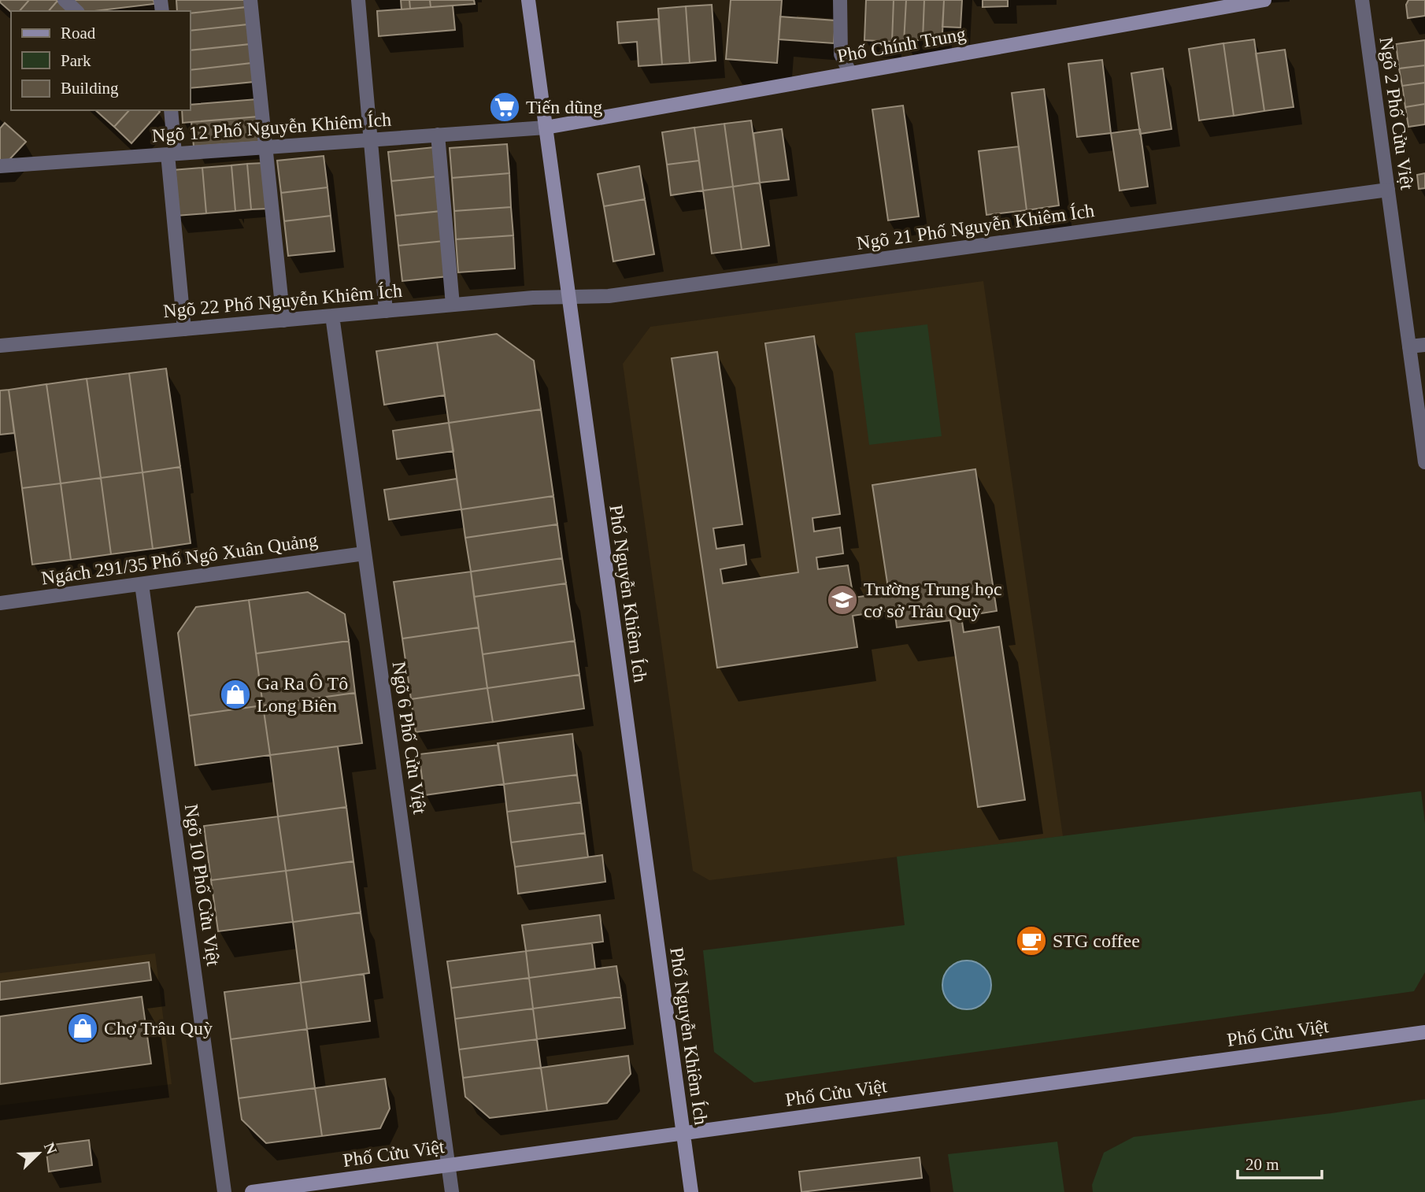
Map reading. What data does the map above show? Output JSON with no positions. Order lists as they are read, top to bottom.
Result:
{
  "streets": {
    "street": [
      "Phố Chính Trung",
      "Ngõ 2 Phố Cửu Việt",
      "Ngõ 12 Phố Nguyễn Khiêm Ích",
      "Ngõ 21 Phố Nguyễn Khiêm Ích",
      "Ngõ 22 Phố Nguyễn Khiêm Ích",
      "Ngách 291/35 Phố Ngô Xuân Quảng",
      "Phố Nguyễn Khiêm Ích",
      "Ngõ 6 Phố Cửu Việt",
      "Ngõ 10 Phố Cửu Việt",
      "Phố Cửu Việt"
    ]
  },
  "crossings": [
    ["Phố Chính Trung", "Ngõ 12 Phố Nguyễn Khiêm Ích"],
    ["Phố Chính Trung", "Phố Nguyễn Khiêm Ích"],
    ["Ngõ 2 Phố Cửu Việt", "Ngõ 21 Phố Nguyễn Khiêm Ích"],
    ["Ngõ 12 Phố Nguyễn Khiêm Ích", "Phố Nguyễn Khiêm Ích"],
    ["Ngõ 21 Phố Nguyễn Khiêm Ích", "Ngõ 22 Phố Nguyễn Khiêm Ích"],
    ["Ngõ 21 Phố Nguyễn Khiêm Ích", "Phố Nguyễn Khiêm Ích"],
    ["Ngõ 22 Phố Nguyễn Khiêm Ích", "Phố Nguyễn Khiêm Ích"],
    ["Ngõ 22 Phố Nguyễn Khiêm Ích", "Ngõ 6 Phố Cửu Việt"],
    ["Ngách 291/35 Phố Ngô Xuân Quảng", "Ngõ 6 Phố Cửu Việt"],
    ["Ngách 291/35 Phố Ngô Xuân Quảng", "Ngõ 10 Phố Cửu Việt"],
    ["Phố Nguyễn Khiêm Ích", "Phố Cửu Việt"],
    ["Ngõ 6 Phố Cửu Việt", "Phố Cửu Việt"]
  ],
  "places": {
    "supermarket": ["Tiến dũng"],
    "school or university": ["Trường Trung học cơ sở Trâu Quỳ"],
    "shop": ["Ga Ra Ô Tô Long Biên", "Chợ Trâu Quỳ"],
    "cafe": ["STG coffee"]
  },
  "legend": ["Road", "Park", "Building"],
  "scale_bar": "20 m",
  "north": "top right"
}
